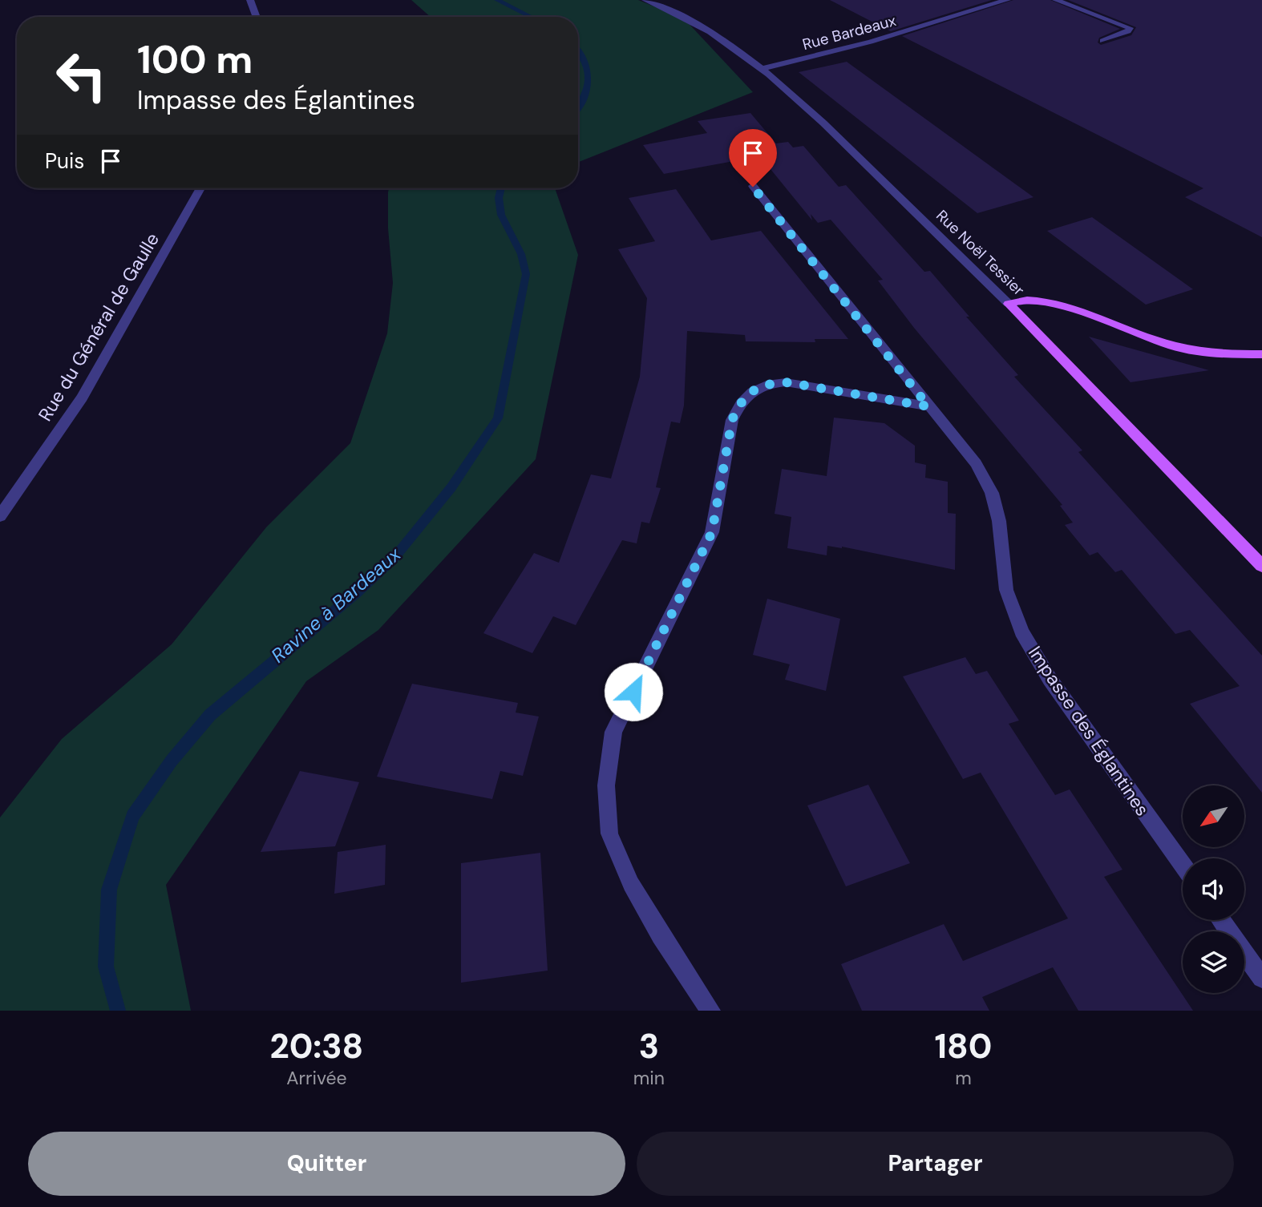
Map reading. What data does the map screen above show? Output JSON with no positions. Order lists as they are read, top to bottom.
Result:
{
  "streets": {
    "main road": ["Rue Noël Tessier"],
    "street": ["Rue Bardeaux", "Rue du Général de Gaulle", "Impasse des Églantines"]
  },
  "crossings": [
    ["Rue Bardeaux", "Rue Noël Tessier"]
  ],
  "water": ["Ravine à Bardeaux"],
  "north": "bottom left",
  "page": {
    "turn": ["100 m", "Impasse des Églantines"],
    "then": "Puis",
    "eta": [
      "20:38",
      "Arrivée",
      "3",
      "min",
      "180",
      "m"
    ],
    "buttons": ["Quitter", "Partager"]
  }
}
